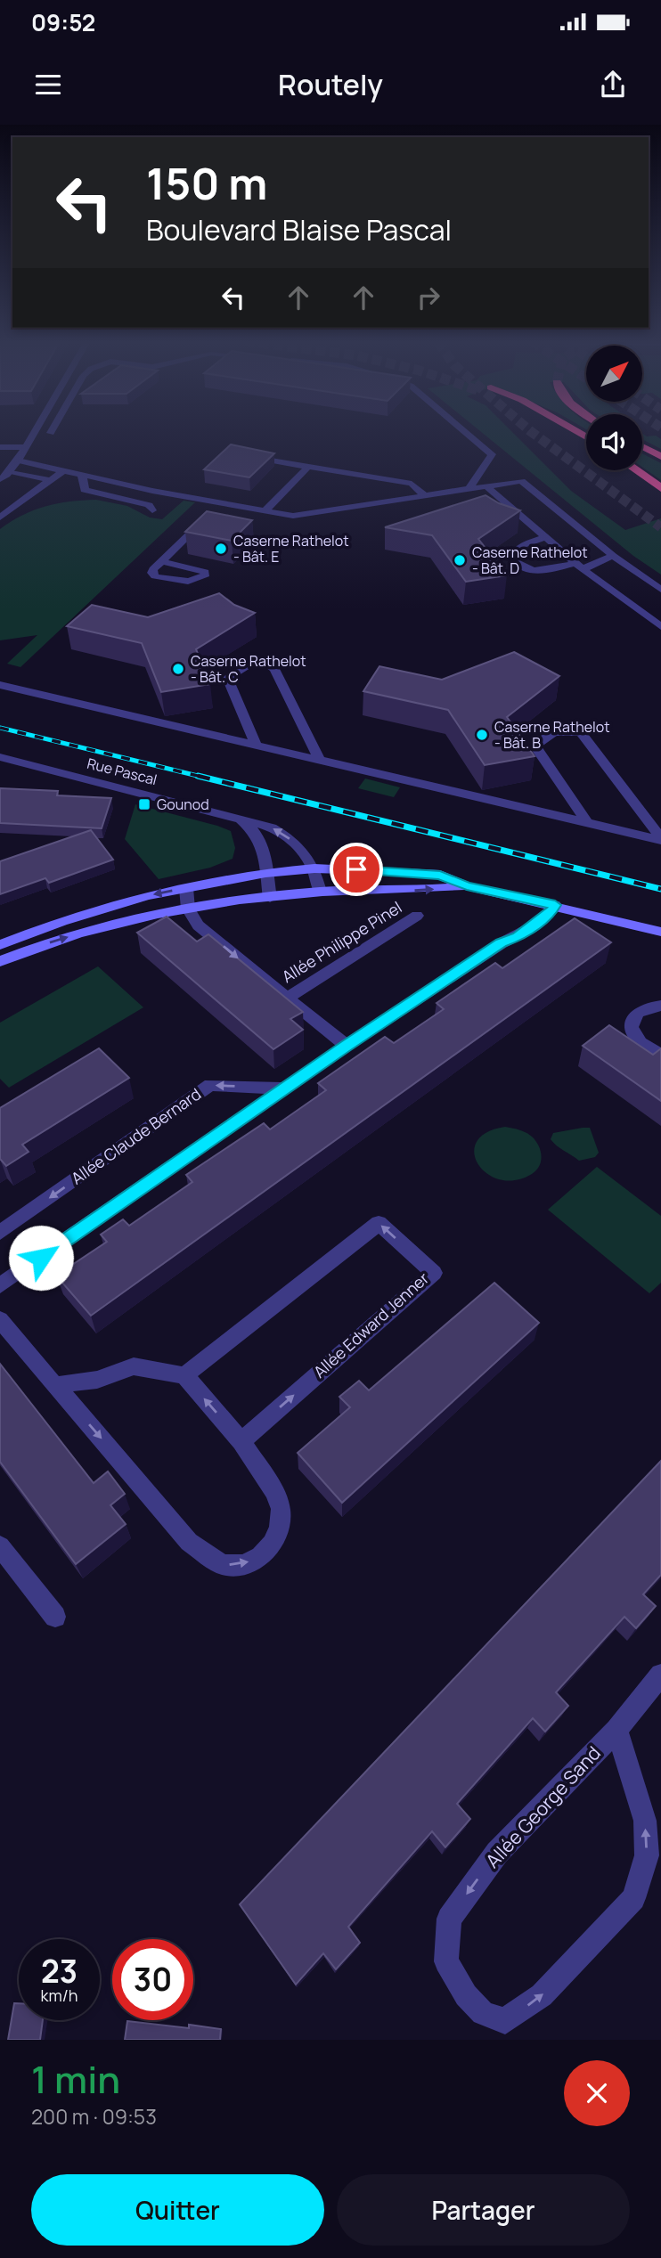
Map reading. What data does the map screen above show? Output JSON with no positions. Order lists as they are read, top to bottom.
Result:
{
  "streets": {
    "street": [
      "Rue Pascal",
      "Allée Philippe Pinel",
      "Allée Claude Bernard",
      "Allée Edward Jenner",
      "Allée George Sand"
    ]
  },
  "places": {
    "other": [
      "Caserne Rathelot - Bât. E",
      "Caserne Rathelot - Bât. D",
      "Caserne Rathelot - Bât. C",
      "Caserne Rathelot - Bât. B"
    ],
    "transit": ["Gounod"]
  },
  "north": "top right",
  "page": {
    "status": "09:52",
    "header": "Routely",
    "turn": ["150 m", "Boulevard Blaise Pascal"],
    "speed": "23 km/h",
    "limit": "30",
    "heading": ["1 min", "200 m · 09:53"],
    "buttons": ["Quitter", "Partager"]
  }
}
